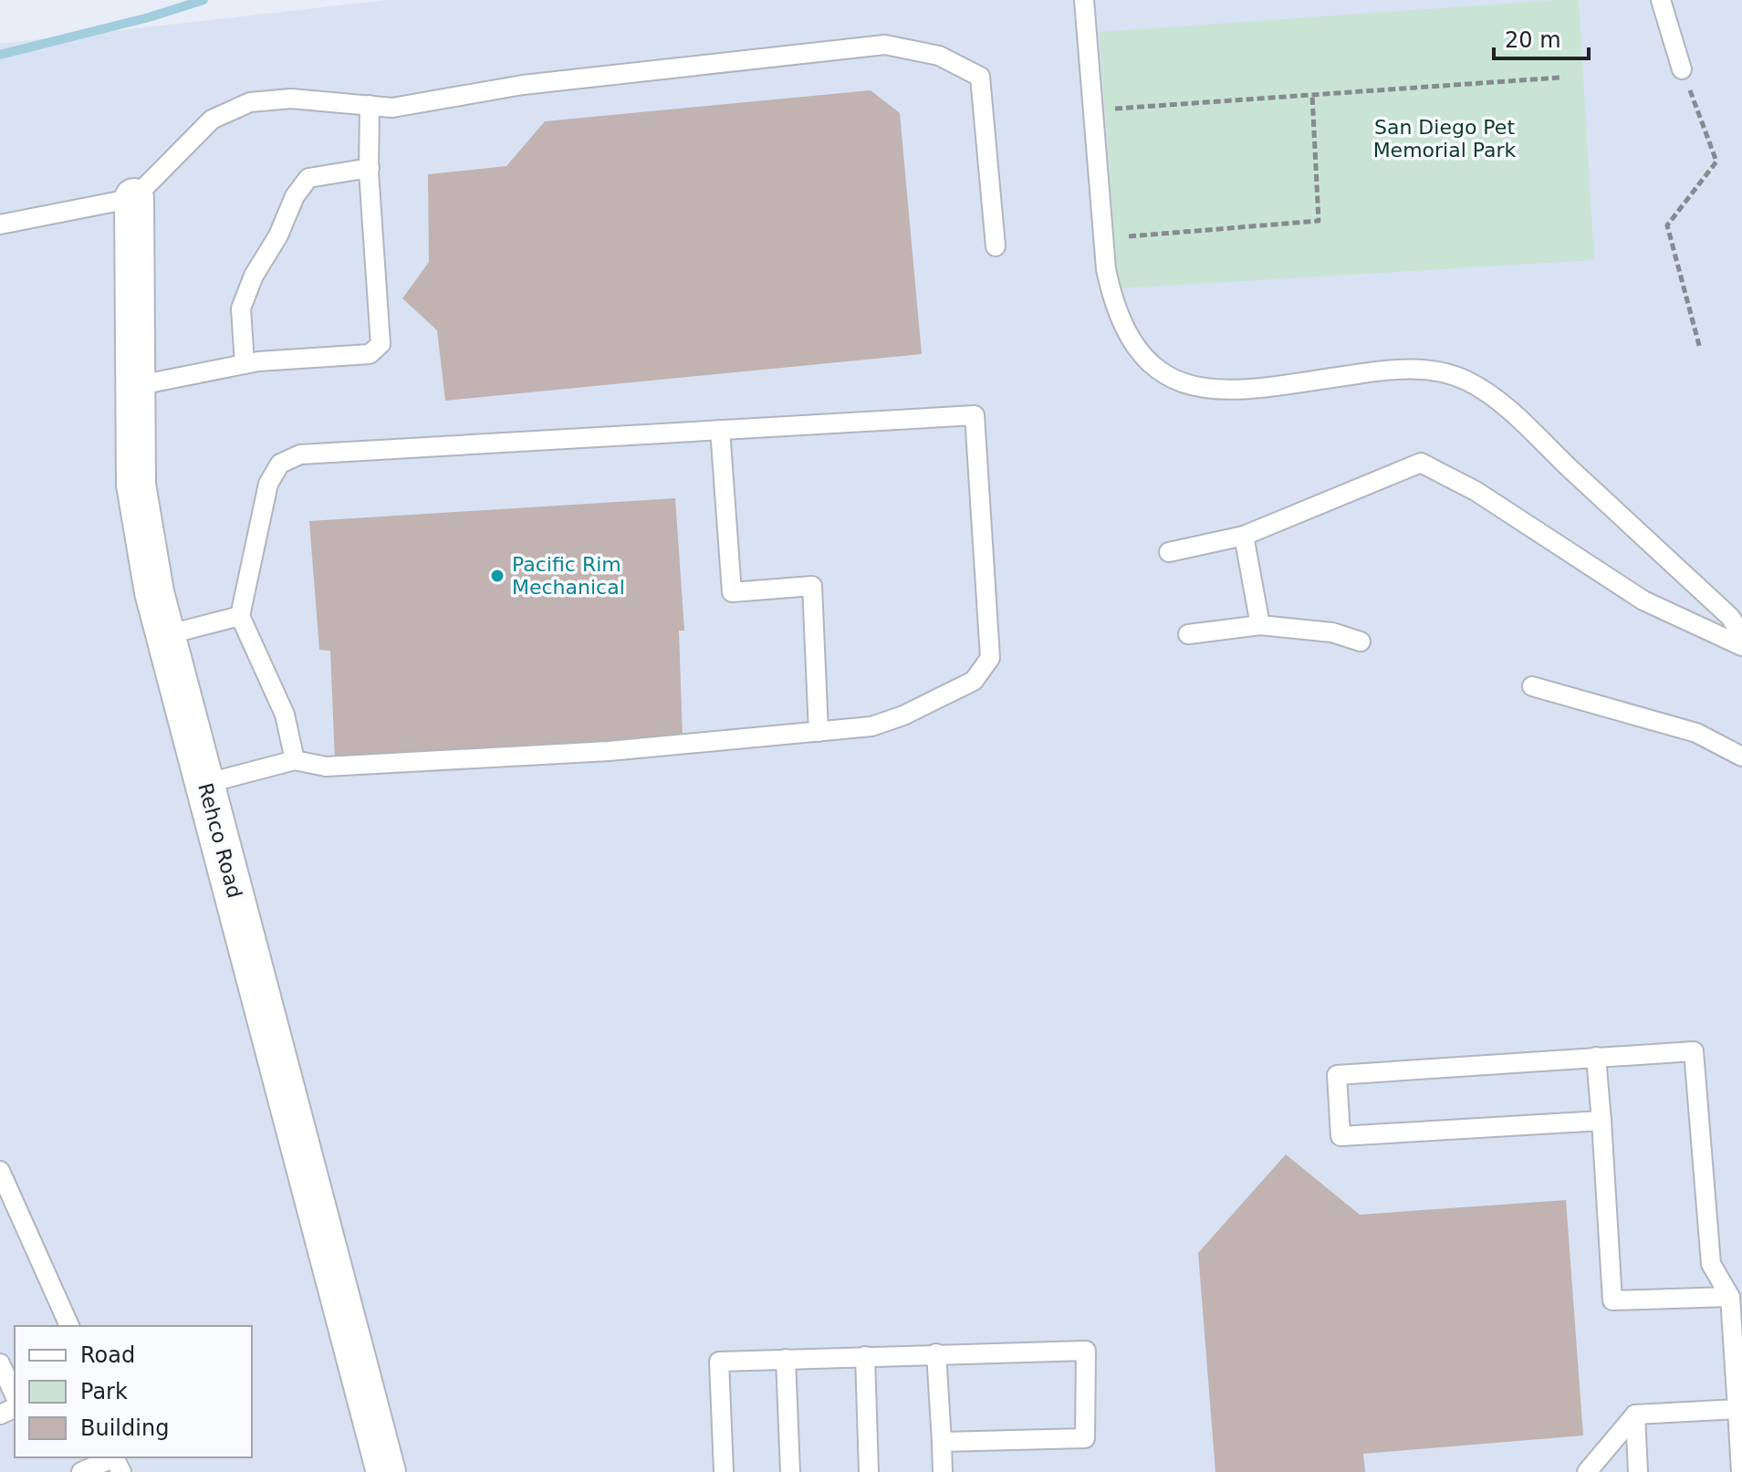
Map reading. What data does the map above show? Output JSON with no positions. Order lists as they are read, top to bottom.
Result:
{
  "streets": {
    "street": ["Rehco Road"]
  },
  "parks": ["San Diego Pet Memorial Park"],
  "places": ["Pacific Rim Mechanical"],
  "legend": ["Road", "Park", "Building"],
  "scale_bar": "20 m"
}
